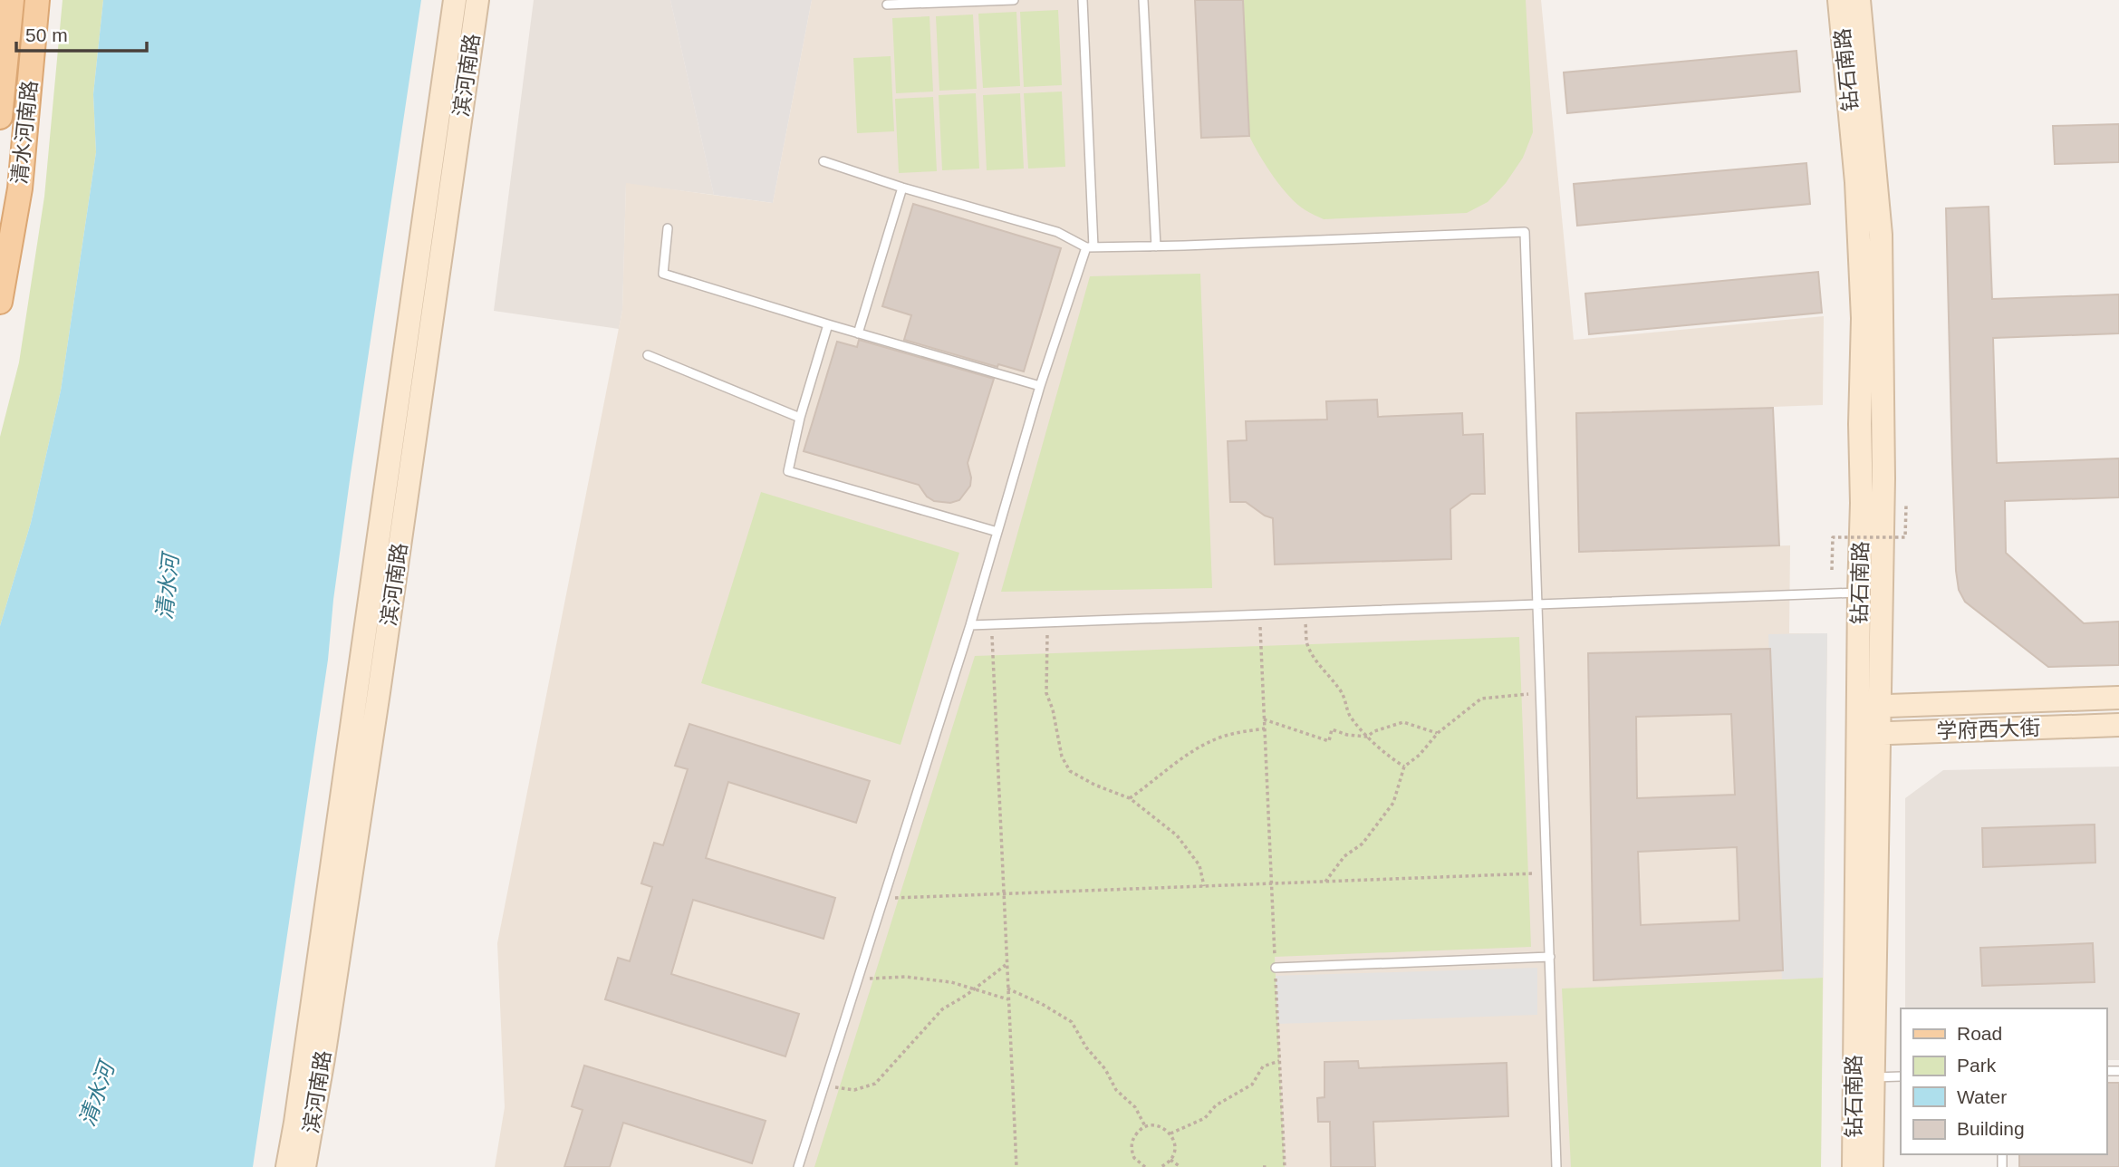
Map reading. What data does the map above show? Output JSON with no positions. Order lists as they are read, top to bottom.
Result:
{
  "streets": {
    "main road": [
      "钻石南路",
      "滨河南路",
      "清水河南路",
      "学府西大街"
    ]
  },
  "crossings": [
    ["钻石南路", "学府西大街"]
  ],
  "water": ["清水河"],
  "legend": [
    "Road",
    "Park",
    "Water",
    "Building"
  ],
  "scale_bar": "50 m"
}
